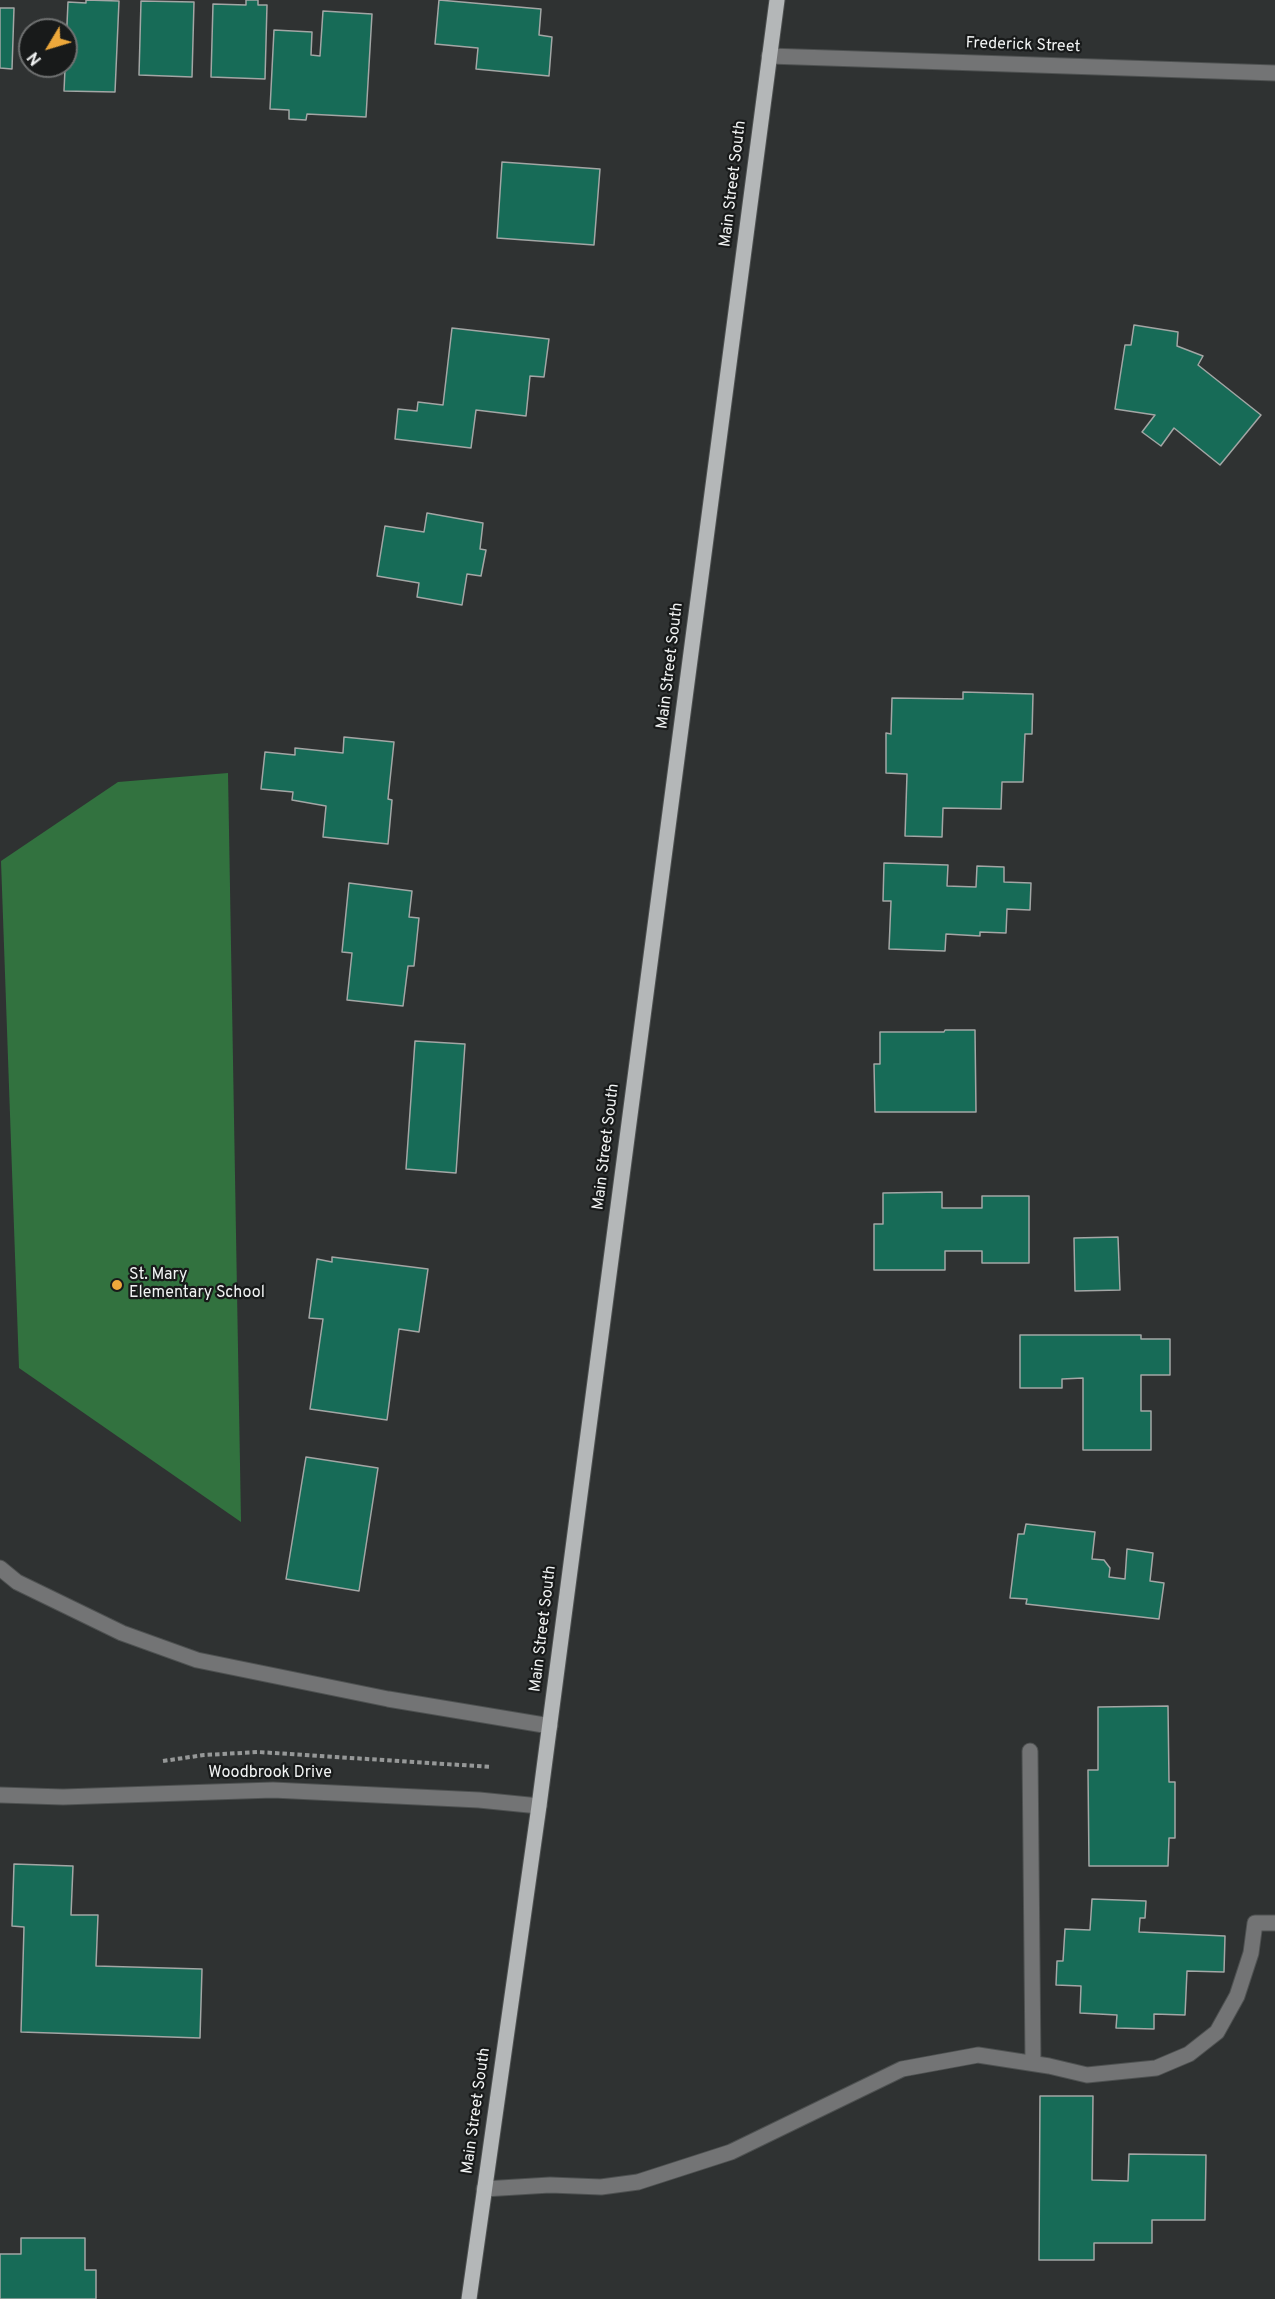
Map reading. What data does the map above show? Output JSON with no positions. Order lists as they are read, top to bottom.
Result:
{
  "streets": {
    "main road": ["Main Street South"],
    "street": ["Frederick Street", "Woodbrook Drive"]
  },
  "crossings": [
    ["Frederick Street", "Main Street South"],
    ["Main Street South", "Woodbrook Drive"]
  ],
  "places": ["St. Mary Elementary School"],
  "north": "bottom left"
}
